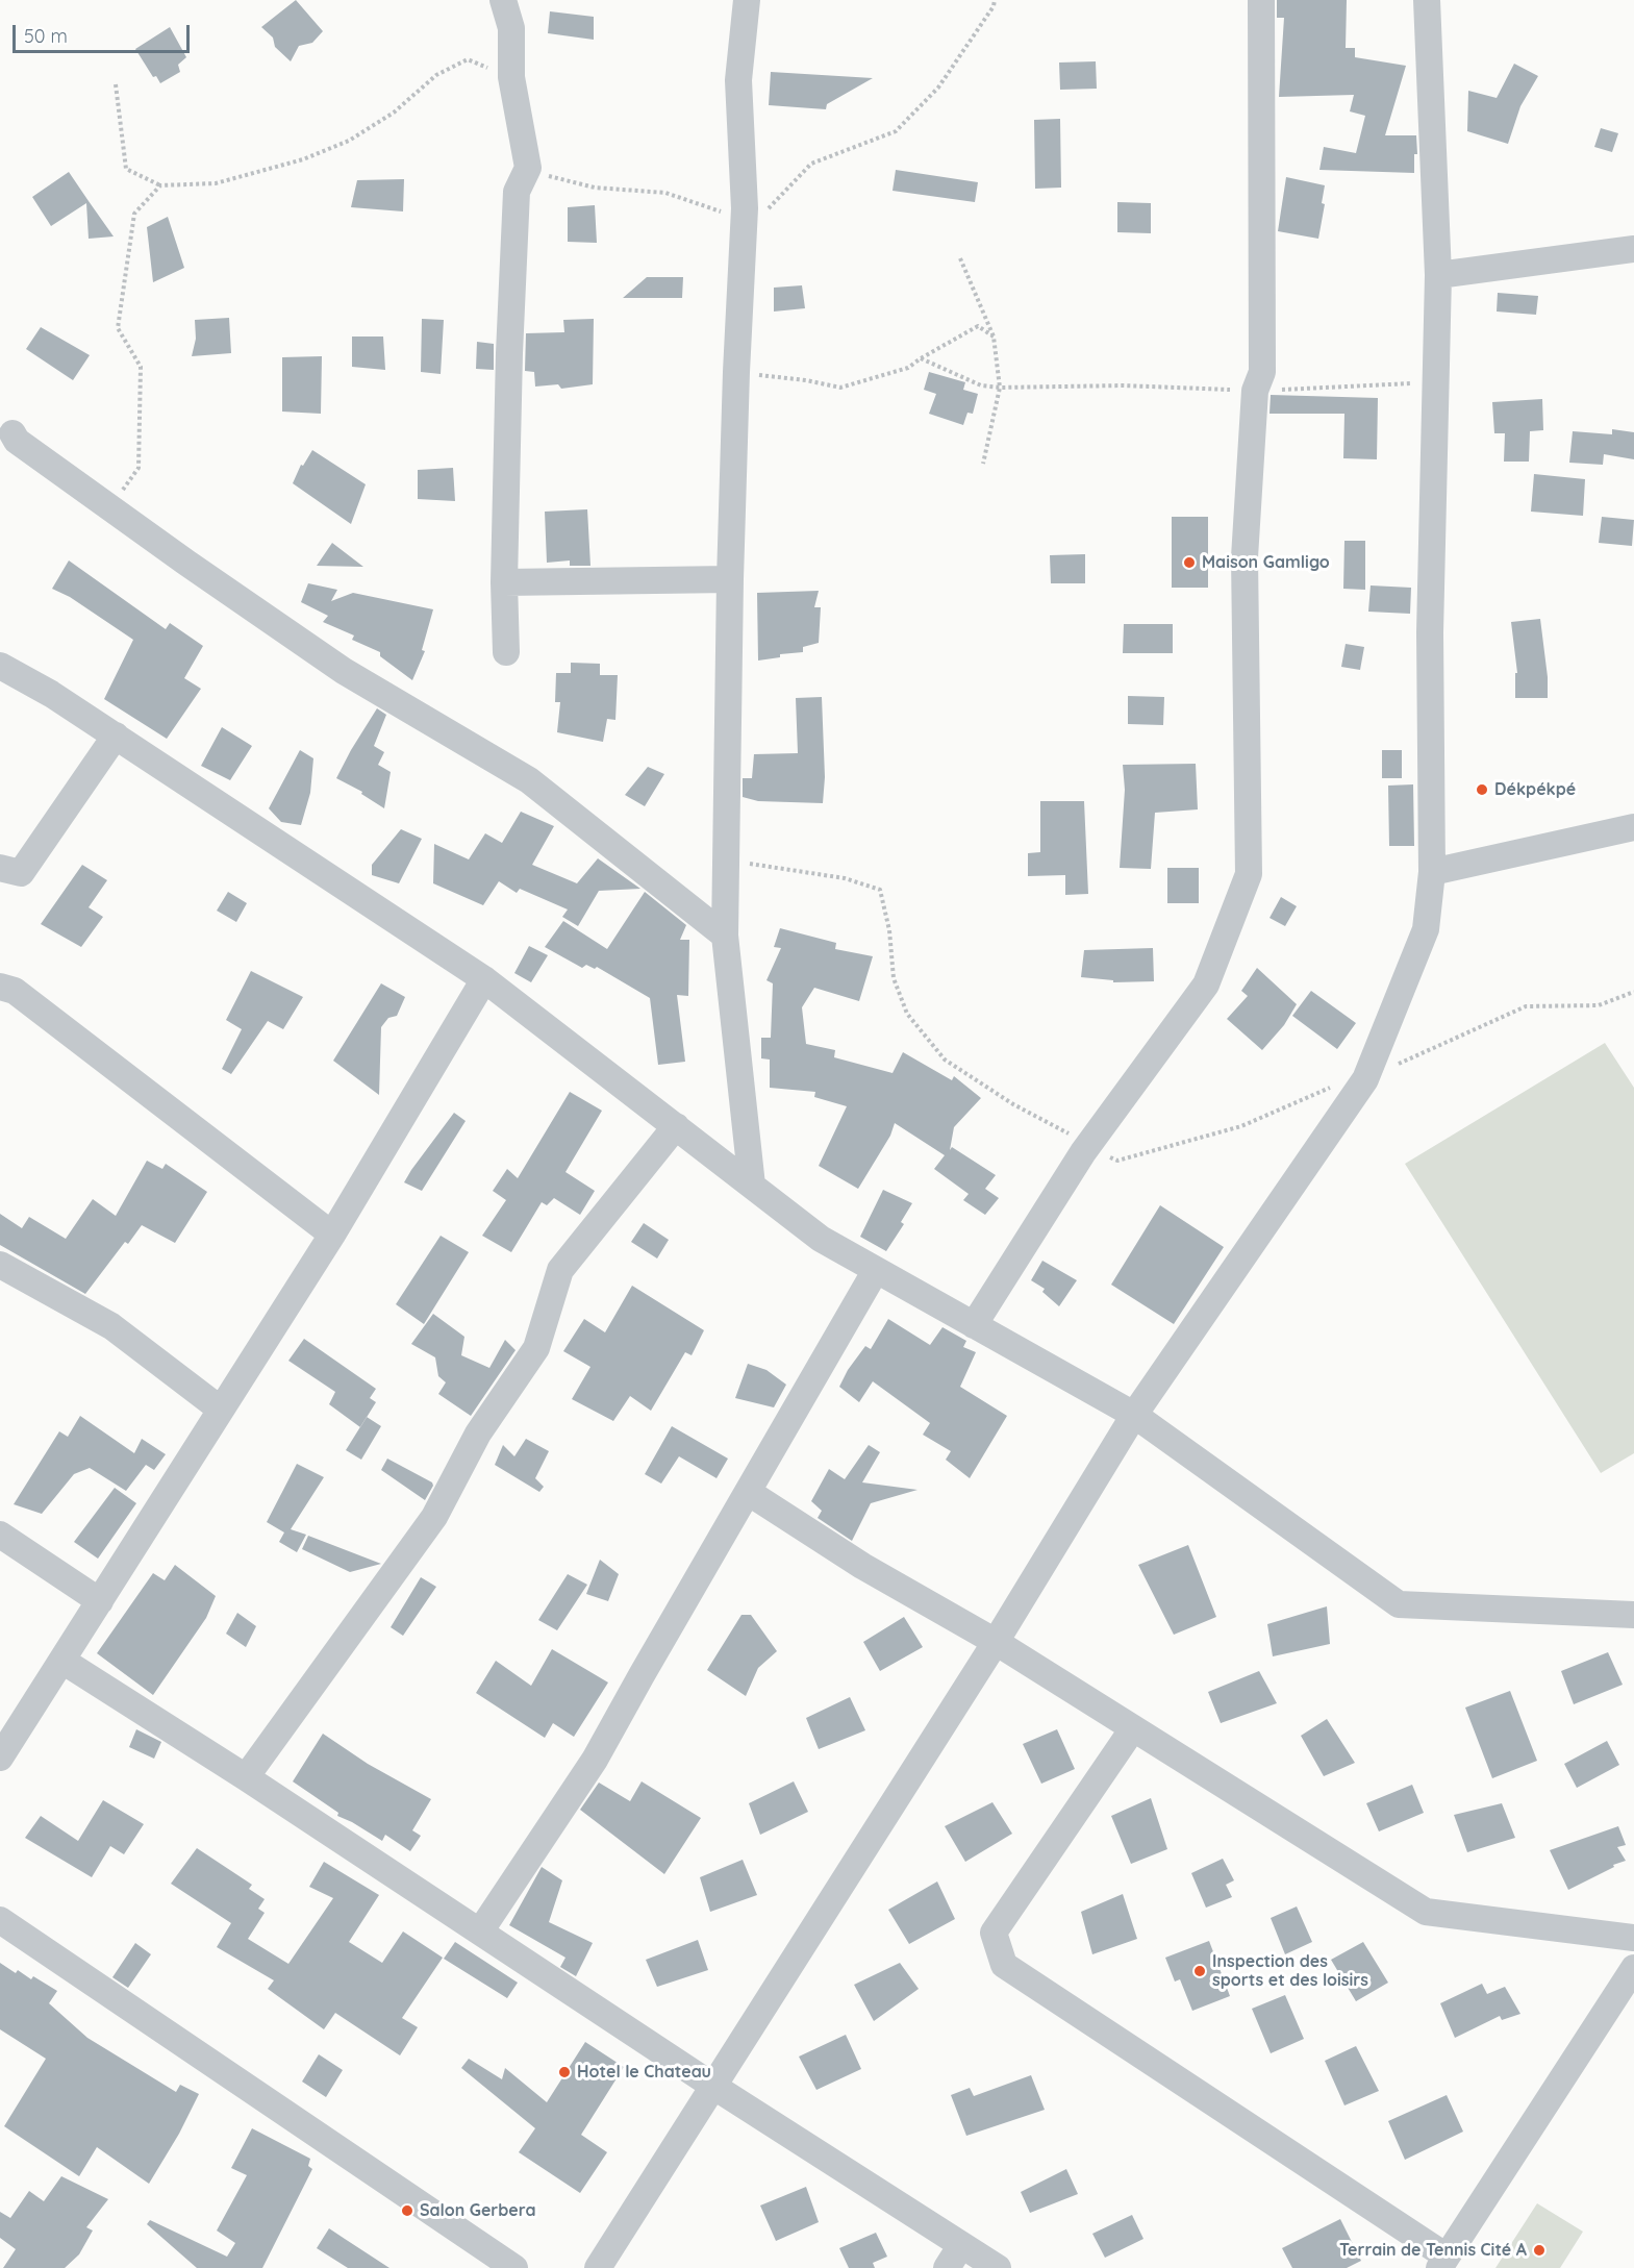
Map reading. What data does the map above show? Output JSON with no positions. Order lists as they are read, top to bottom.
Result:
{
  "places": [
    "Maison Gamligo",
    "Dékpékpé",
    "Inspection des sports et des loisirs",
    "Hotel le Chateau",
    "Salon Gerbera",
    "Terrain de Tennis Cité A"
  ],
  "scale_bar": "50 m"
}
